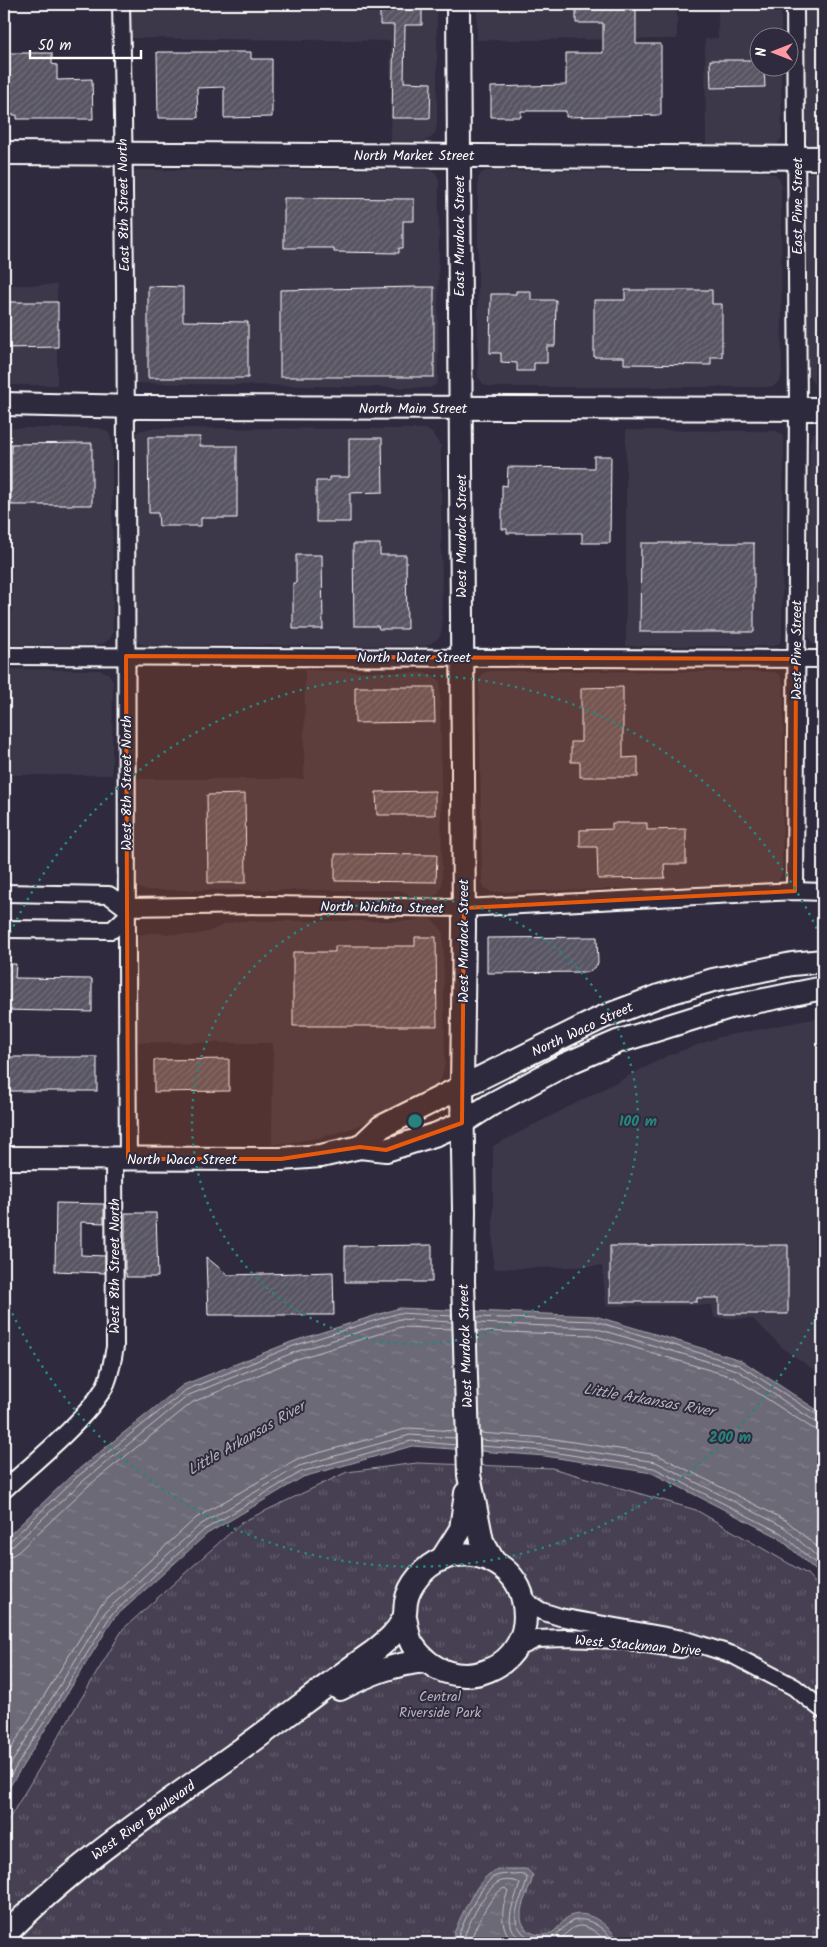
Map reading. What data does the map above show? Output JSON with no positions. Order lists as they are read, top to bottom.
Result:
{
  "streets": {
    "street": [
      "North Market Street",
      "East 8th Street North",
      "East Pine Street",
      "East Murdock Street",
      "North Main Street",
      "West Murdock Street",
      "West Pine Street",
      "North Water Street",
      "West 8th Street North",
      "North Wichita Street",
      "North Waco Street",
      "West Stackman Drive",
      "West River Boulevard"
    ]
  },
  "crossings": [
    ["North Market Street", "East 8th Street North"],
    ["North Market Street", "East Pine Street"],
    ["North Market Street", "East Murdock Street"],
    ["East 8th Street North", "North Main Street"],
    ["East 8th Street North", "West 8th Street North"],
    ["East Pine Street", "North Main Street"],
    ["East Pine Street", "West Pine Street"],
    ["East Murdock Street", "North Main Street"],
    ["East Murdock Street", "West Murdock Street"],
    ["North Main Street", "West Murdock Street"],
    ["North Main Street", "West Pine Street"],
    ["North Main Street", "West 8th Street North"],
    ["West Murdock Street", "North Water Street"],
    ["West Murdock Street", "North Wichita Street"],
    ["West Murdock Street", "North Waco Street"],
    ["West Murdock Street", "West Stackman Drive"],
    ["West Murdock Street", "West River Boulevard"],
    ["West Pine Street", "North Water Street"],
    ["West Pine Street", "North Wichita Street"],
    ["North Water Street", "West 8th Street North"],
    ["West 8th Street North", "North Wichita Street"],
    ["West 8th Street North", "North Waco Street"],
    ["West Stackman Drive", "West River Boulevard"]
  ],
  "water": ["Little Arkansas River"],
  "parks": ["Central Riverside Park"],
  "scale_bar": "50 m",
  "north": "left",
  "rings": ["100 m", "200 m"]
}
